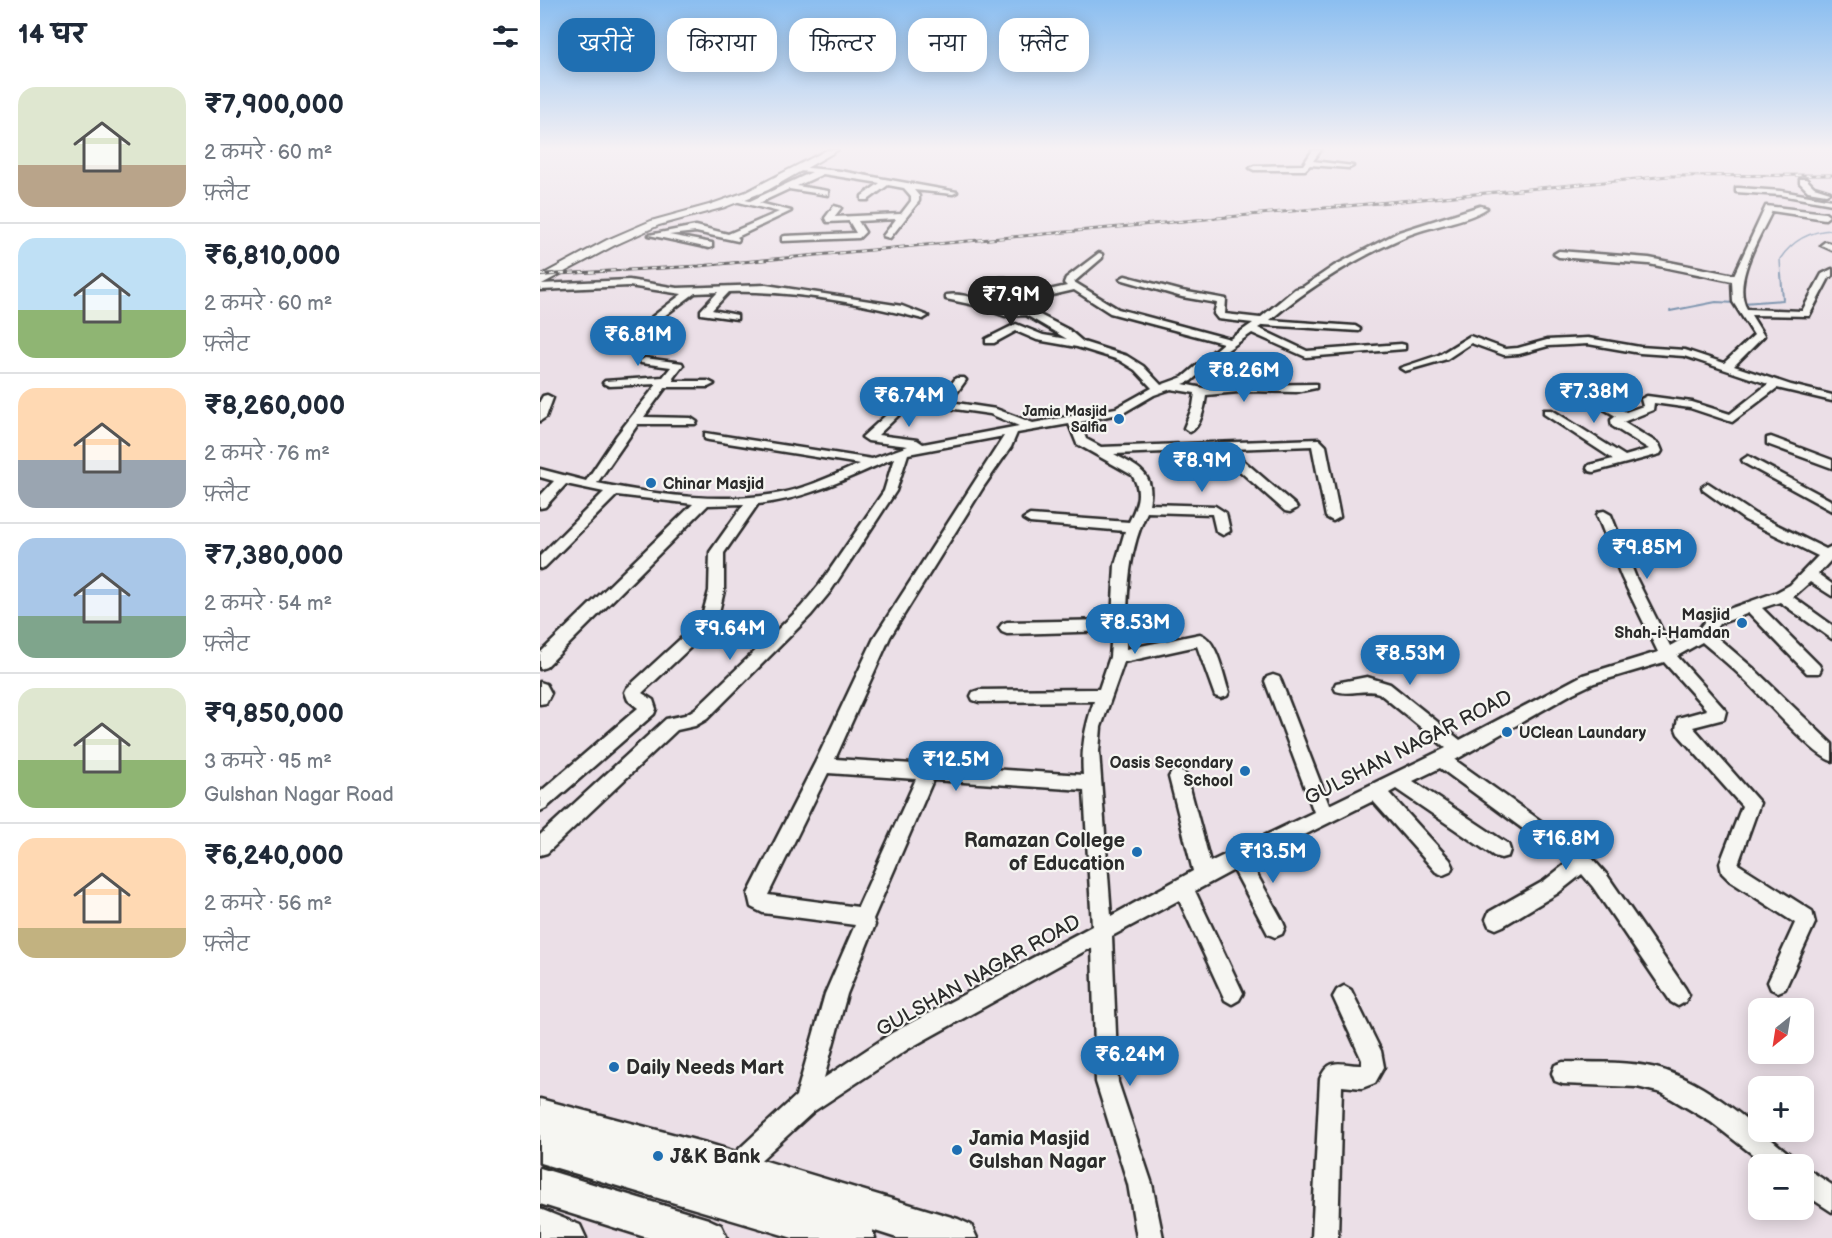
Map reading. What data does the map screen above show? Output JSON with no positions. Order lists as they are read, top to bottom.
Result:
{
  "streets": {
    "street": ["GULSHAN NAGAR ROAD"]
  },
  "places": [
    "Jamia Masjid Salfia",
    "Chinar Masjid",
    "Masjid Shah-i-Hamdan",
    "UClean Laundary",
    "Oasis Secondary School",
    "Ramazan College of Education",
    "Daily Needs Mart",
    "Jamia Masjid Gulshan Nagar",
    "J&K Bank"
  ],
  "north": "bottom left",
  "page": {
    "heading": "14 घर",
    "chip": [
      "खरीदें",
      "किराया",
      "फ़िल्टर",
      "नया",
      "फ़्लैट"
    ],
    "list": [
      {
        "name": "₹7,900,000",
        "note": "2 कमरे · 60 m² · फ़्लैट"
      },
      {
        "name": "₹6,810,000",
        "note": "2 कमरे · 60 m² · फ़्लैट"
      },
      {
        "name": "₹8,260,000",
        "note": "2 कमरे · 76 m² · फ़्लैट"
      },
      {
        "name": "₹7,380,000",
        "note": "2 कमरे · 54 m² · फ़्लैट"
      },
      {
        "name": "₹9,850,000",
        "note": "3 कमरे · 95 m² · Gulshan Nagar Road"
      },
      {
        "name": "₹6,240,000",
        "note": "2 कमरे · 56 m² · फ़्लैट"
      }
    ],
    "price": [
      "₹7.9M",
      "₹6.81M",
      "₹8.26M",
      "₹7.38M",
      "₹6.74M",
      "₹8.9M",
      "₹9.85M",
      "₹8.53M",
      "₹9.64M",
      "₹8.53M",
      "₹12.5M",
      "₹16.8M",
      "₹13.5M",
      "₹6.24M"
    ],
    "map_buttons": ["+", "−"]
  }
}
